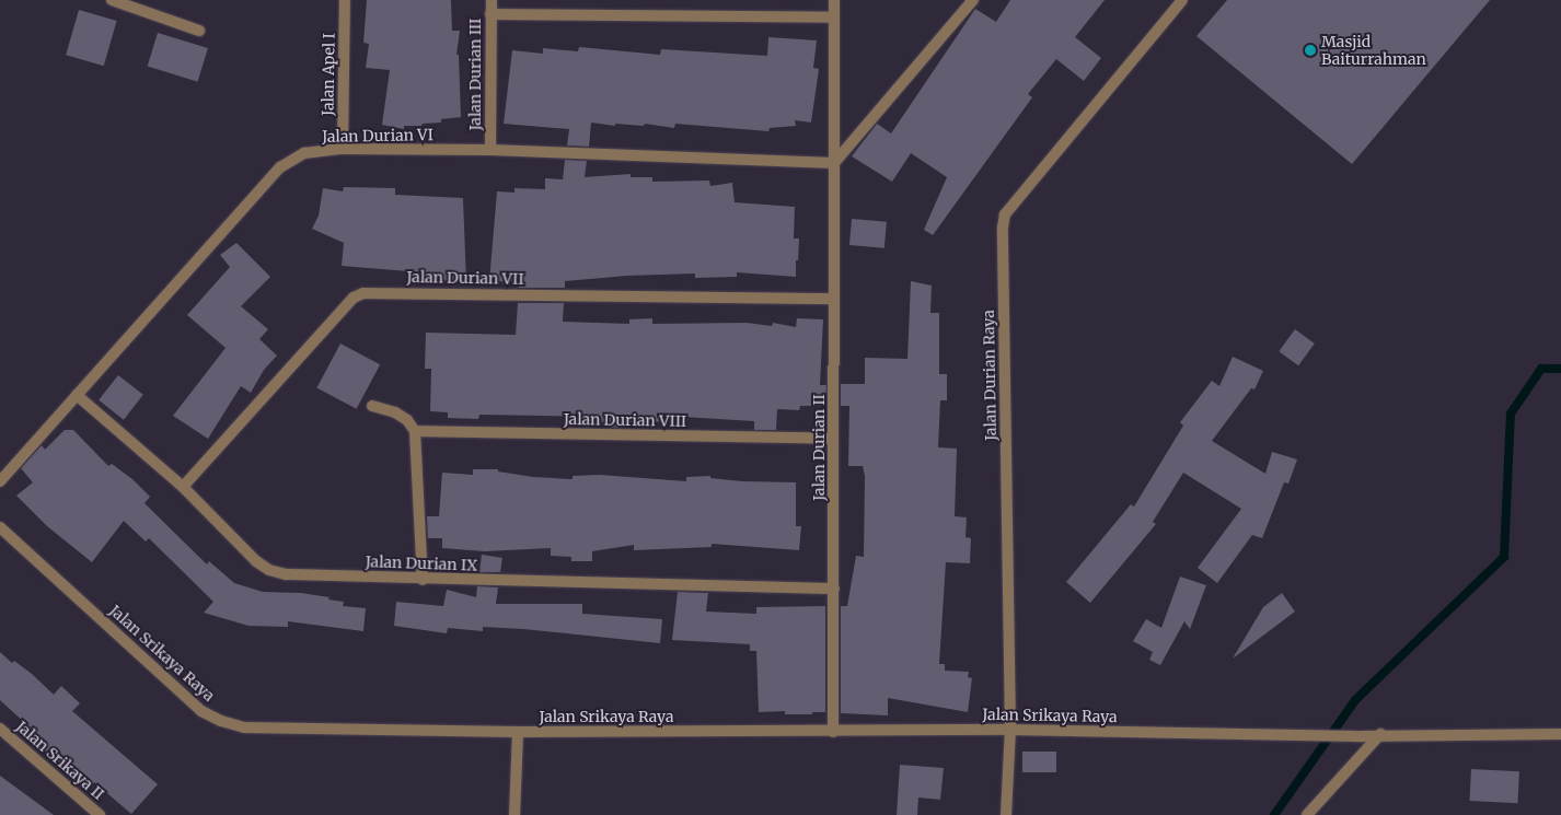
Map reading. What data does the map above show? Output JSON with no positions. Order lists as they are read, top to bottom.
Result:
{
  "streets": {
    "street": [
      "Jalan Apel I",
      "Jalan Durian III",
      "Jalan Durian VI",
      "Jalan Durian VII",
      "Jalan Durian Raya",
      "Jalan Durian VIII",
      "Jalan Durian II",
      "Jalan Durian IX",
      "Jalan Srikaya Raya",
      "Jalan Srikaya II"
    ]
  },
  "crossings": [
    ["Jalan Apel I", "Jalan Durian VI"],
    ["Jalan Durian III", "Jalan Durian VI"],
    ["Jalan Durian VI", "Jalan Durian II"],
    ["Jalan Durian VI", "Jalan Durian IX"],
    ["Jalan Durian VII", "Jalan Durian II"],
    ["Jalan Durian VII", "Jalan Durian IX"],
    ["Jalan Durian Raya", "Jalan Srikaya Raya"],
    ["Jalan Durian VIII", "Jalan Durian II"],
    ["Jalan Durian II", "Jalan Durian IX"],
    ["Jalan Durian II", "Jalan Srikaya Raya"]
  ],
  "places": ["Masjid Baiturrahman"]
}
